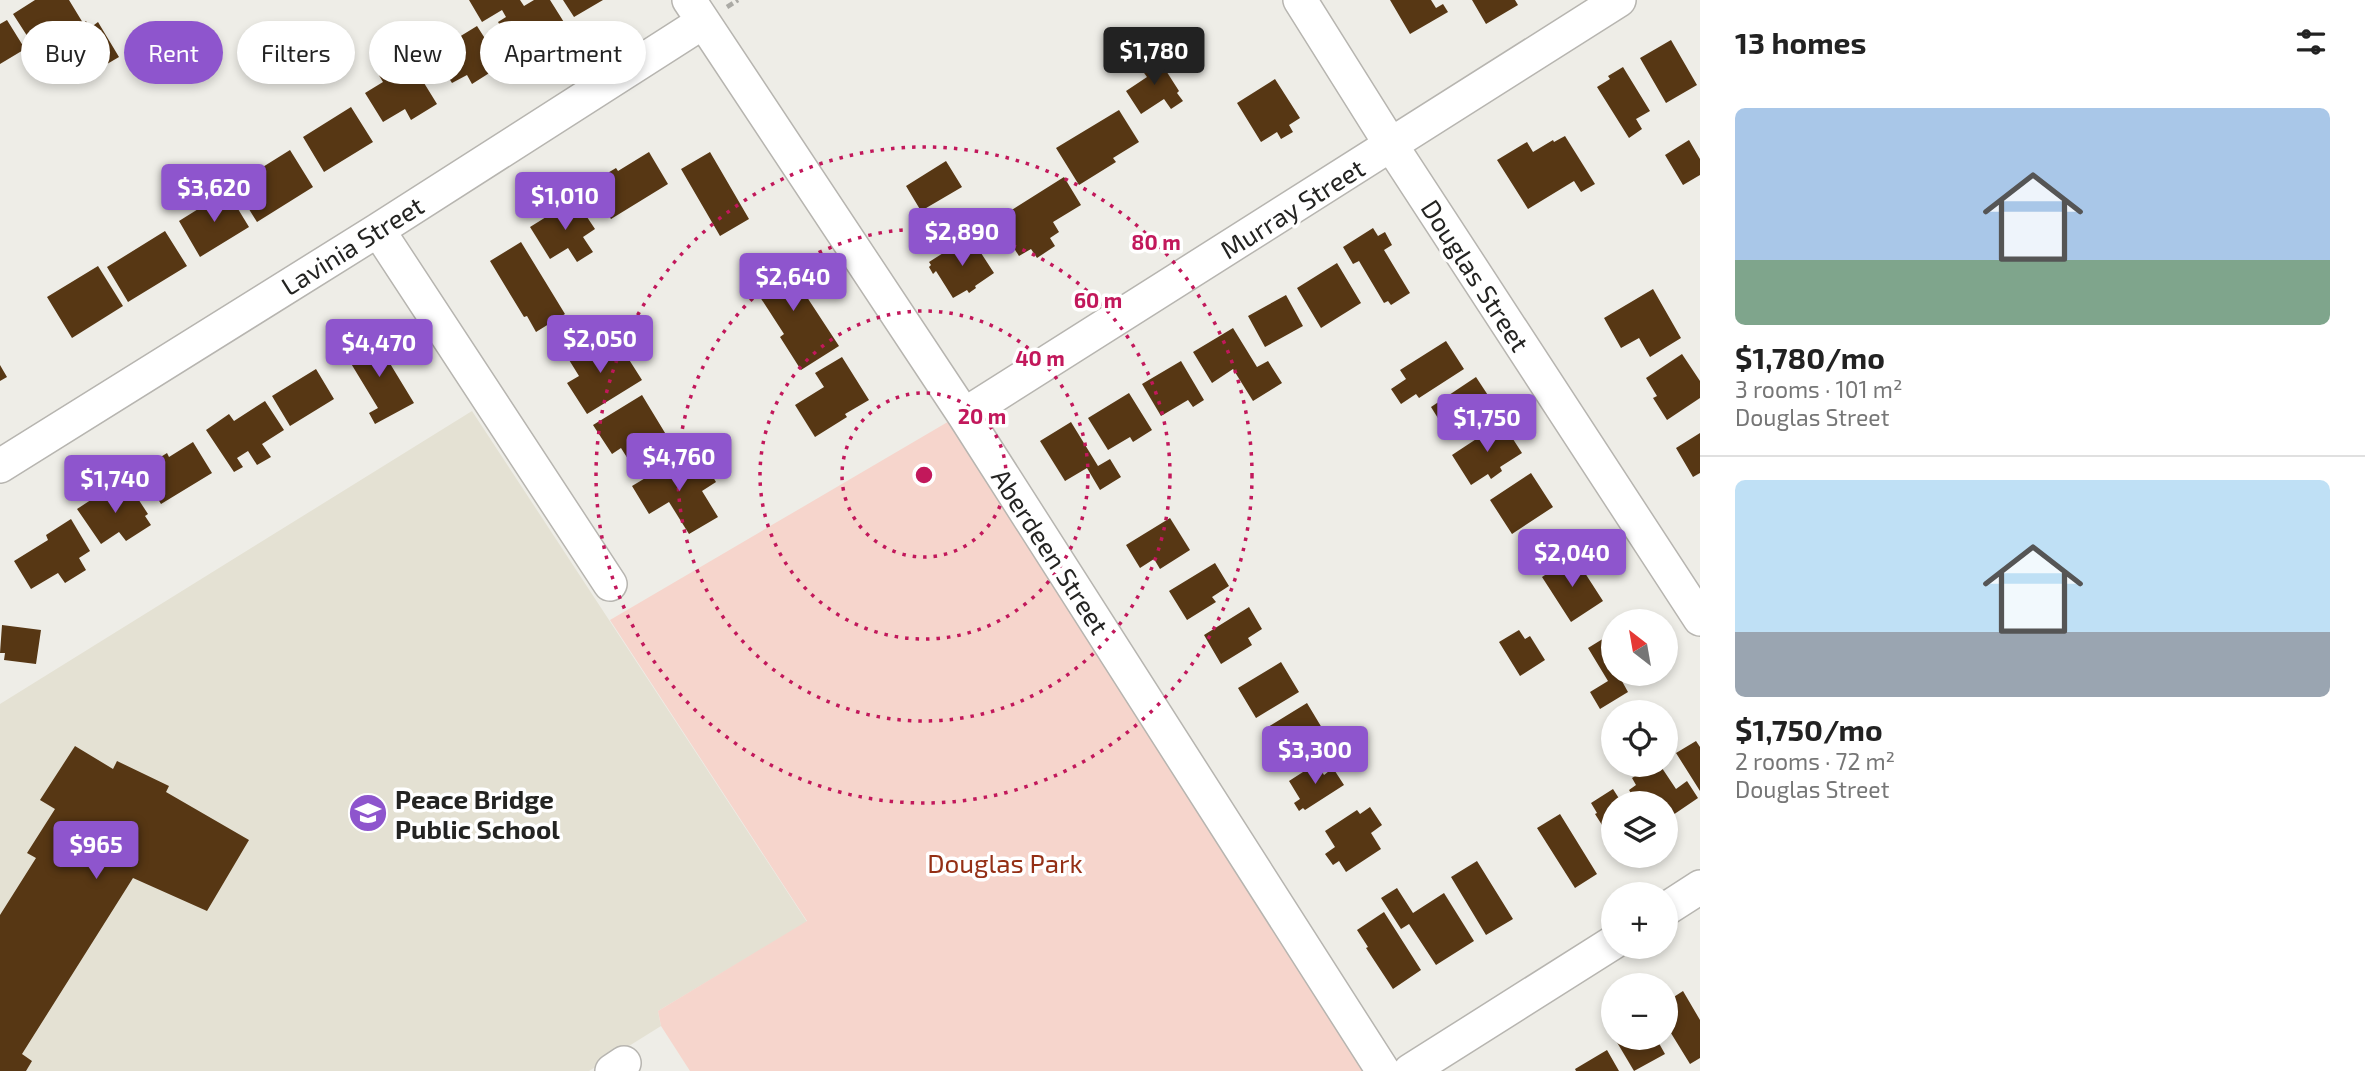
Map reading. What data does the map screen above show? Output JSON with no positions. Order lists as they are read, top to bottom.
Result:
{
  "streets": {
    "street": [
      "Murray Street",
      "Lavinia Street",
      "Douglas Street",
      "Aberdeen Street"
    ]
  },
  "crossings": [
    ["Murray Street", "Douglas Street"],
    ["Murray Street", "Aberdeen Street"],
    ["Lavinia Street", "Aberdeen Street"]
  ],
  "parks": ["Douglas Park"],
  "places": {
    "school or university": ["Peace Bridge Public School"]
  },
  "north": "top left",
  "page": {
    "heading": "13 homes",
    "chip": [
      "Buy",
      "Rent",
      "Filters",
      "New",
      "Apartment"
    ],
    "price": [
      "$1,780",
      "$3,620",
      "$1,010",
      "$2,890",
      "$2,640",
      "$2,050",
      "$4,470",
      "$1,750",
      "$4,760",
      "$1,740",
      "$2,040",
      "$3,300",
      "$965"
    ],
    "list": [
      {
        "name": "$1,780/mo",
        "note": "3 rooms · 101 m² · Douglas Street"
      },
      {
        "name": "$1,750/mo",
        "note": "2 rooms · 72 m² · Douglas Street"
      }
    ],
    "map_buttons": ["+", "−"]
  },
  "rings": [
    "80 m",
    "60 m",
    "40 m",
    "20 m"
  ]
}
